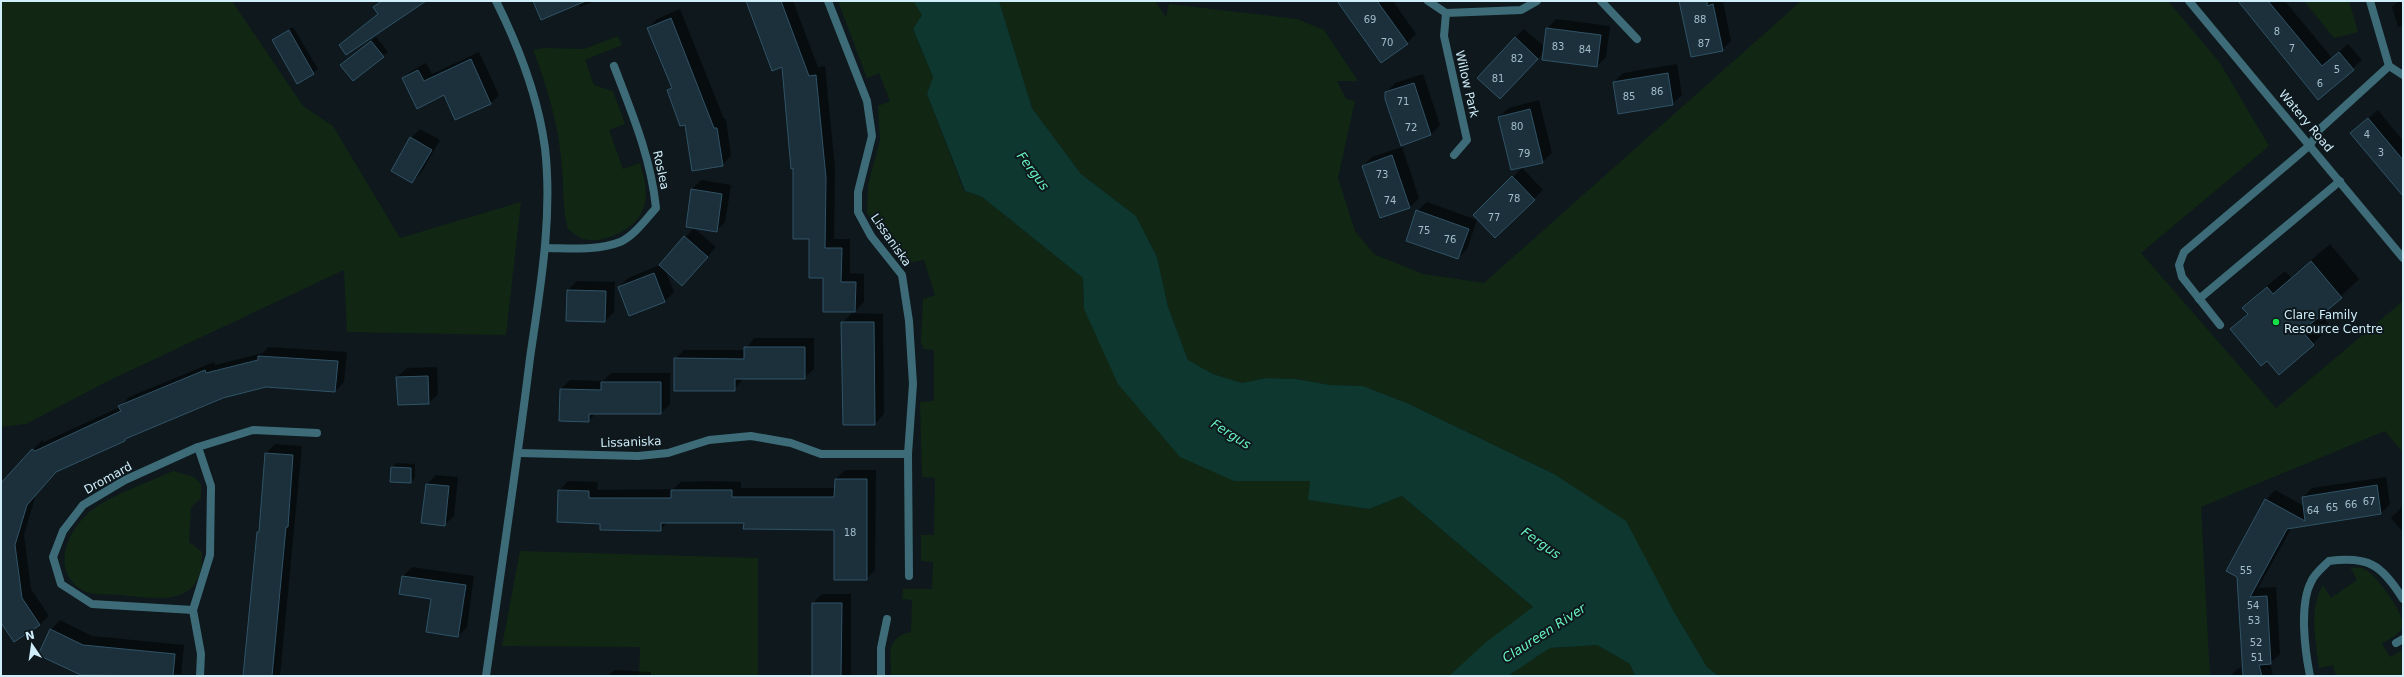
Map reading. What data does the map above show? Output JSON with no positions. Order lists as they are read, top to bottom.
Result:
{
  "streets": {
    "street": [
      "Willow Park",
      "Watery Road",
      "Roslea",
      "Lissaniska",
      "Dromard"
    ]
  },
  "water": ["Fergus", "Claureen River"],
  "places": ["Clare Family Resource Centre"],
  "house_numbers": [
    "69",
    "88",
    "8",
    "70",
    "87",
    "83",
    "7",
    "84",
    "82",
    "5",
    "81",
    "6",
    "86",
    "85",
    "71",
    "80",
    "72",
    "4",
    "3",
    "79",
    "73",
    "78",
    "74",
    "77",
    "75",
    "76",
    "67",
    "66",
    "65",
    "64",
    "18",
    "55",
    "54",
    "53",
    "52",
    "51"
  ],
  "north": "top"
}
